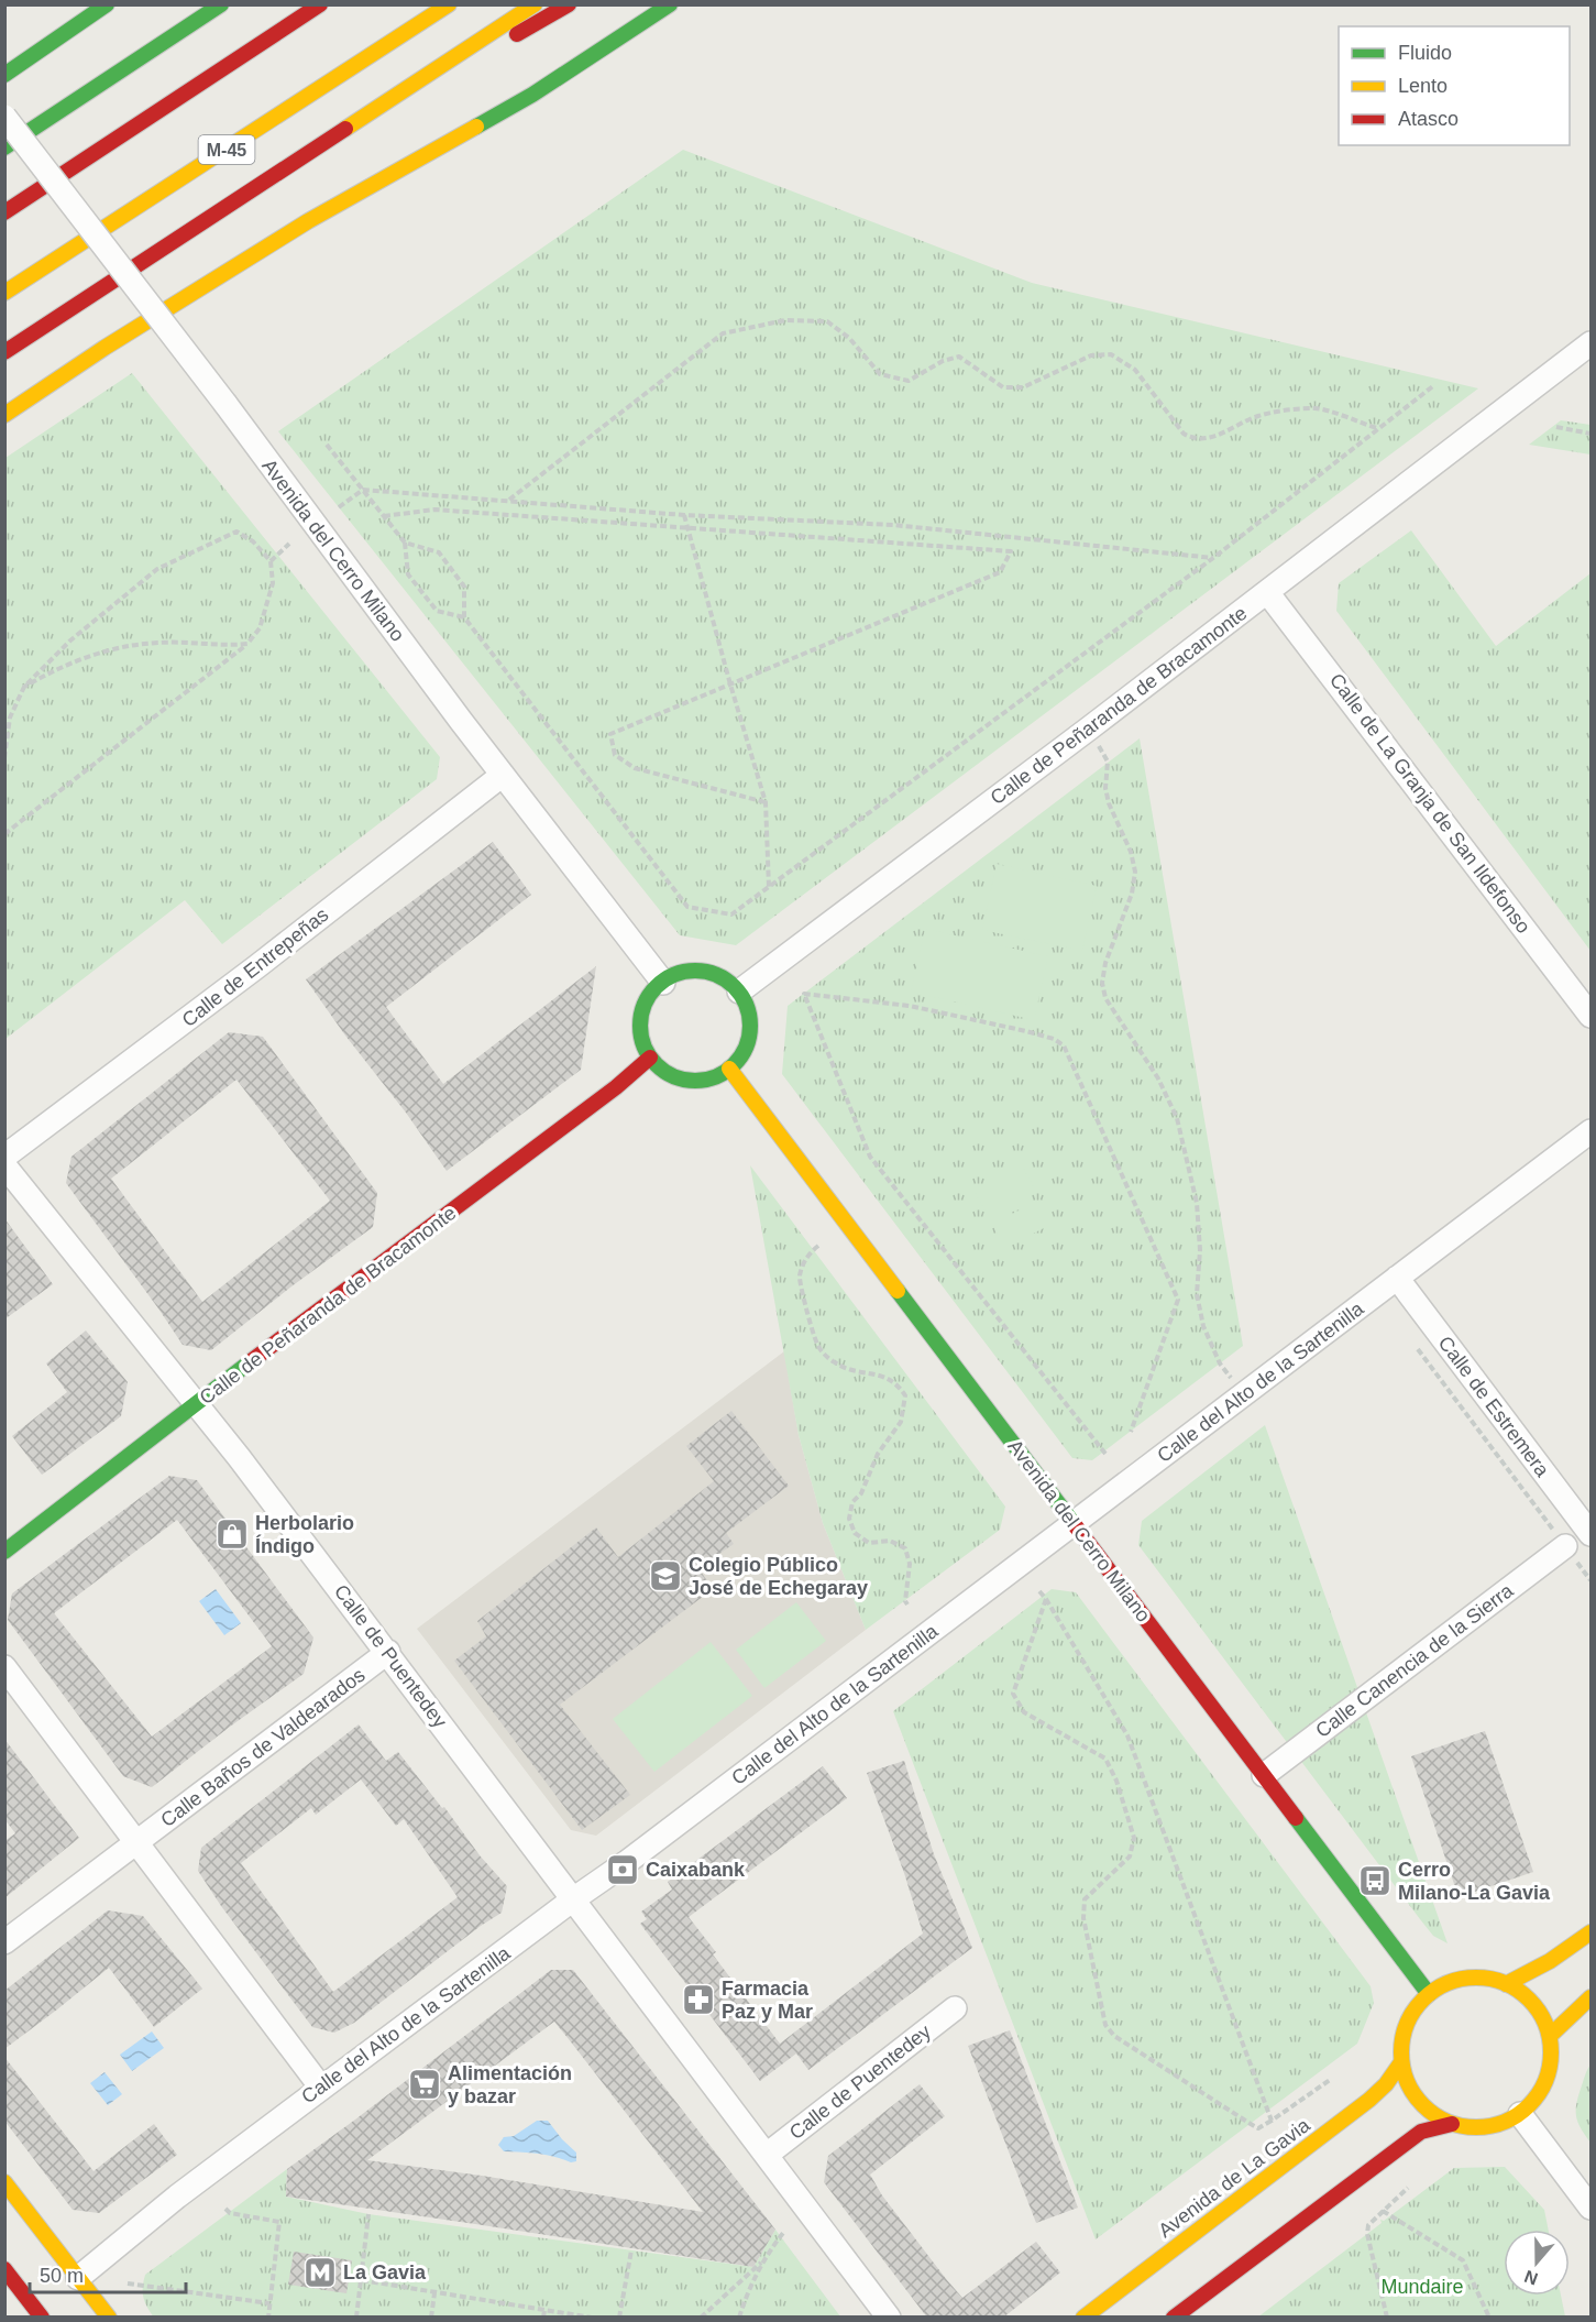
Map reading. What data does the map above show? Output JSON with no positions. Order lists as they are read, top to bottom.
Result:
{
  "streets": {
    "main road": [
      "M-45",
      "Avenida del Cerro Milano",
      "Calle de Peñaranda de Bracamonte",
      "Avenida de La Gavia"
    ],
    "street": [
      "Calle de La Granja de San Ildefonso",
      "Calle de Entrepeñas",
      "Calle del Alto de la Sartenilla",
      "Calle de Estremera",
      "Calle de Puentedey",
      "Calle Canencia de la Sierra",
      "Calle Baños de Valdearados"
    ]
  },
  "crossings": [
    ["Avenida del Cerro Milano", "Calle de Peñaranda de Bracamonte"],
    ["Avenida del Cerro Milano", "Calle de Entrepeñas"],
    ["Avenida del Cerro Milano", "Calle del Alto de la Sartenilla"],
    ["Avenida del Cerro Milano", "Calle Canencia de la Sierra"],
    ["Avenida del Cerro Milano", "Avenida de La Gavia"],
    ["Calle de Peñaranda de Bracamonte", "Calle de La Granja de San Ildefonso"],
    ["Calle de Peñaranda de Bracamonte", "Calle de Puentedey"],
    ["Calle del Alto de la Sartenilla", "Calle de Estremera"],
    ["Calle del Alto de la Sartenilla", "Calle de Puentedey"],
    ["Calle de Estremera", "Calle Canencia de la Sierra"],
    ["Calle de Puentedey", "Calle Baños de Valdearados"]
  ],
  "parks": ["Mundaire"],
  "places": {
    "shop": ["Herbolario Índigo"],
    "school or university": ["Colegio Público José de Echegaray"],
    "bank": ["Caixabank"],
    "bus stop": ["Cerro Milano-La Gavia"],
    "pharmacy": ["Farmacia Paz y Mar"],
    "supermarket": ["Alimentación y bazar"],
    "metro station": ["La Gavia"]
  },
  "legend": ["Fluido", "Lento", "Atasco"],
  "scale_bar": "50 m",
  "north": "bottom"
}
